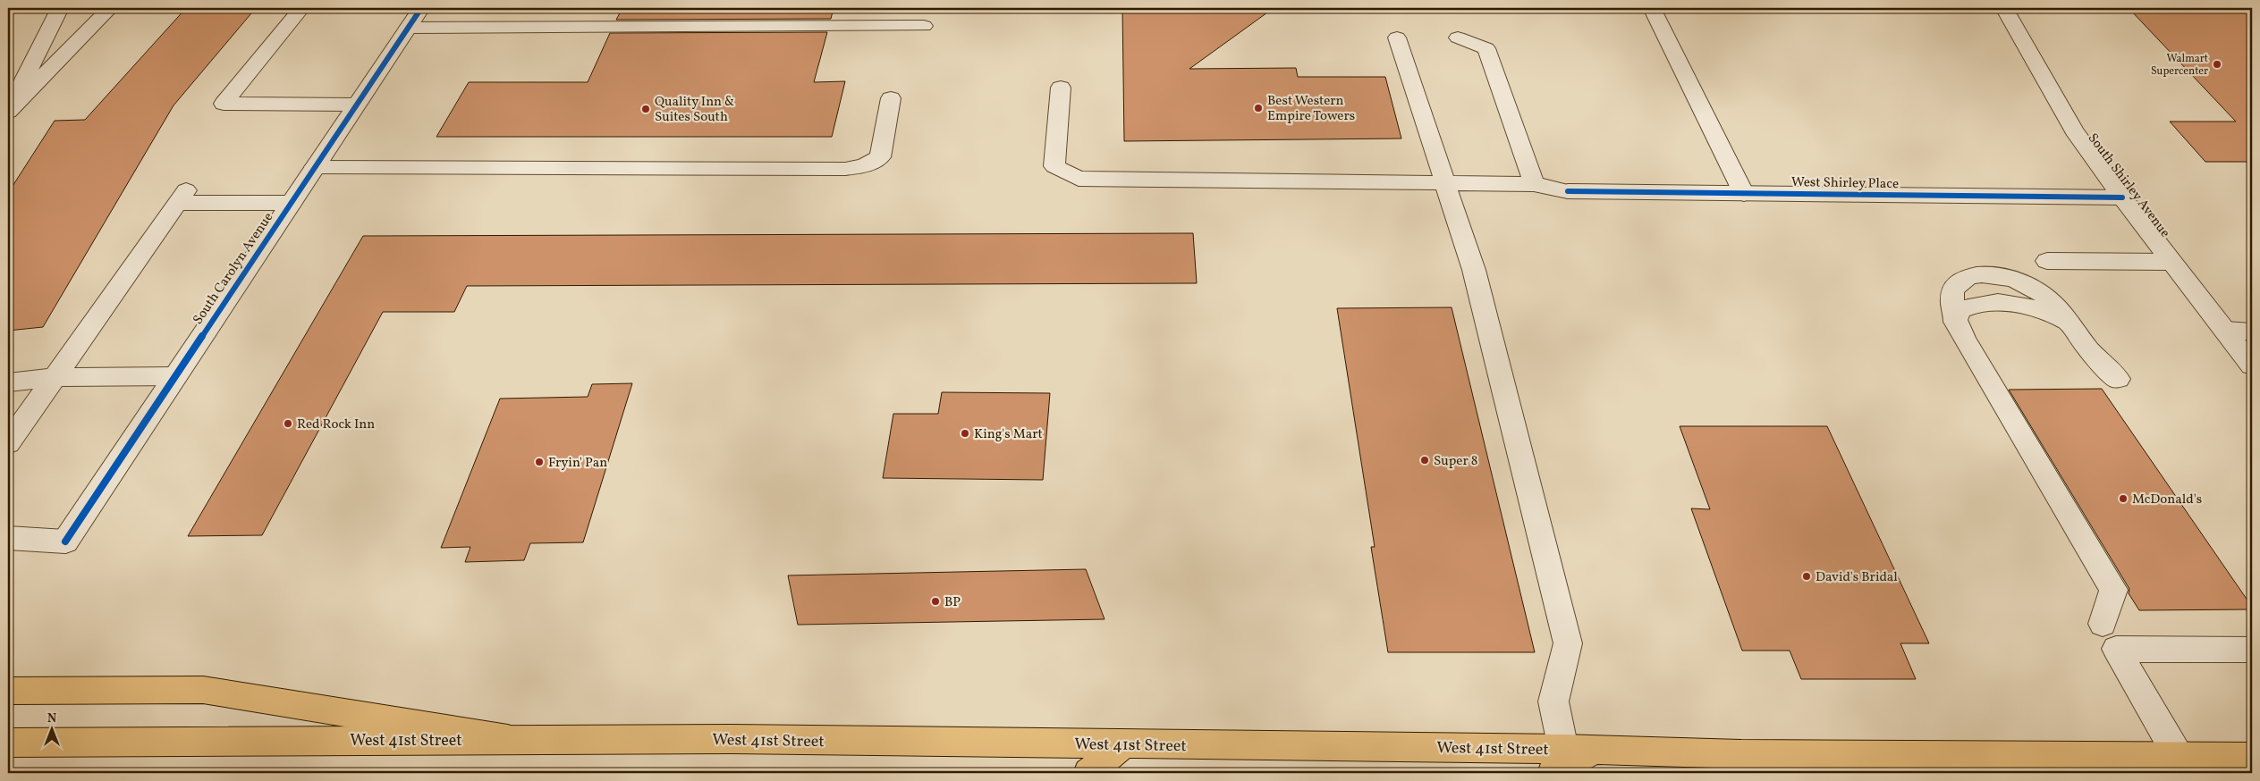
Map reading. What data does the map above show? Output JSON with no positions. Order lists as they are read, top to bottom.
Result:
{
  "streets": {
    "main road": ["West 41st Street"],
    "street": ["West Shirley Place", "South Shirley Avenue", "South Carolyn Avenue"]
  },
  "crossings": [
    ["West Shirley Place", "South Shirley Avenue"]
  ],
  "places": [
    "Walmart Supercenter",
    "Best Western Empire Towers",
    "Quality Inn & Suites South",
    "Red Rock Inn",
    "King's Mart",
    "Super 8",
    "Fryin' Pan",
    "McDonald's",
    "David's Bridal",
    "BP"
  ],
  "north": "top"
}
